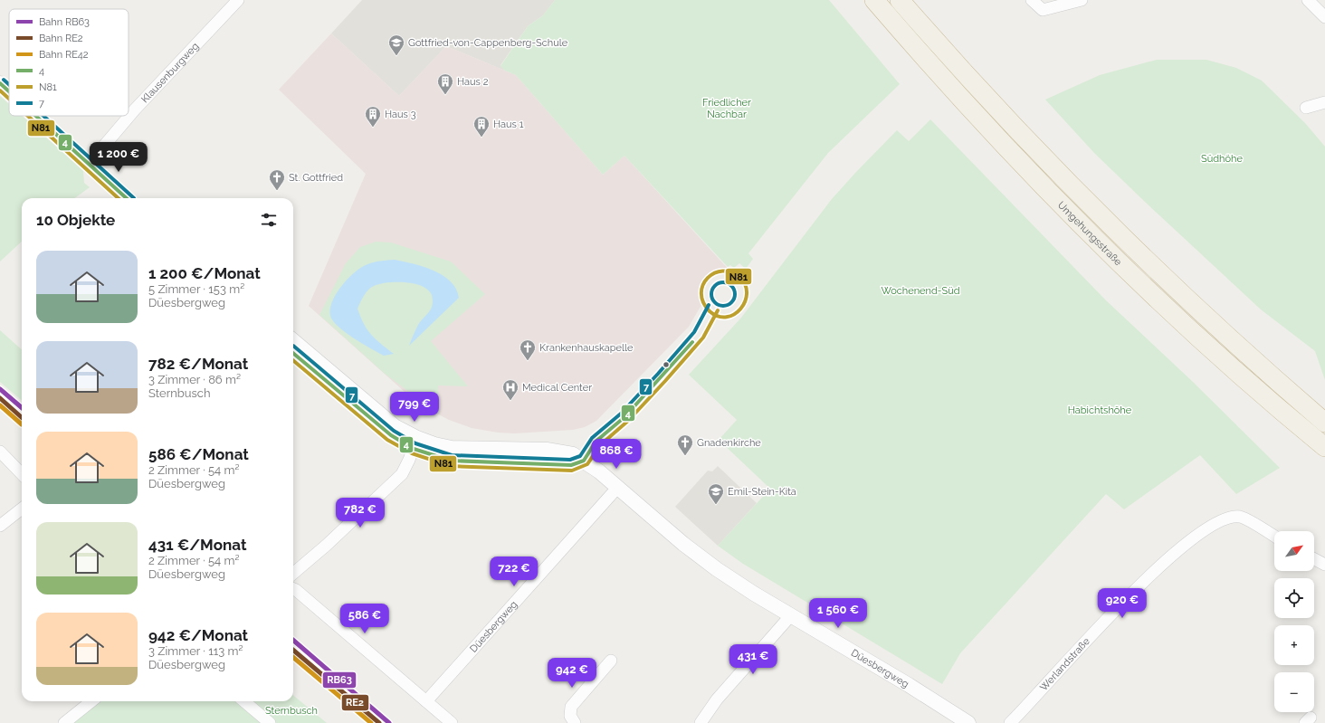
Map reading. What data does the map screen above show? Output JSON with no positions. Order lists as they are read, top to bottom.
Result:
{
  "streets": {
    "highway": ["Umgehungsstraße"],
    "street": ["Klausenburgweg", "Düesbergweg", "Werlandstraße"]
  },
  "parks": [
    "Friedlicher Nachbar",
    "Südhöhe",
    "Wochenend-Süd",
    "Habichtshöhe",
    "Sternbusch"
  ],
  "places": {
    "school or university": ["Gottfried-von-Cappenberg-Schule", "Emil-Stein-Kita"],
    "building": ["Haus 2", "Haus 3", "Haus 1"],
    "church": ["St. Gottfried", "Krankenhauskapelle", "Gnadenkirche"],
    "hospital": ["Medical Center"]
  },
  "lines": [
    "transit line 7",
    "transit line 4",
    "transit line N81",
    "rail line RB63",
    "rail line RE2",
    "rail line RE42"
  ],
  "legend": [
    "Bahn RB63",
    "Bahn RE2",
    "Bahn RE42",
    "4",
    "N81",
    "7"
  ],
  "north": "top right",
  "page": {
    "price": [
      "1 200 €",
      "799 €",
      "868 €",
      "782 €",
      "722 €",
      "920 €",
      "1 560 €",
      "586 €",
      "431 €",
      "942 €"
    ],
    "heading": "10 Objekte",
    "list": [
      {
        "name": "1 200 €/Monat",
        "note": "5 Zimmer · 153 m² · Düesbergweg"
      },
      {
        "name": "782 €/Monat",
        "note": "3 Zimmer · 86 m² · Sternbusch"
      },
      {
        "name": "586 €/Monat",
        "note": "2 Zimmer · 54 m² · Düesbergweg"
      },
      {
        "name": "431 €/Monat",
        "note": "2 Zimmer · 54 m² · Düesbergweg"
      },
      {
        "name": "942 €/Monat",
        "note": "3 Zimmer · 113 m² · Düesbergweg"
      }
    ],
    "map_buttons": ["+", "−"]
  }
}
